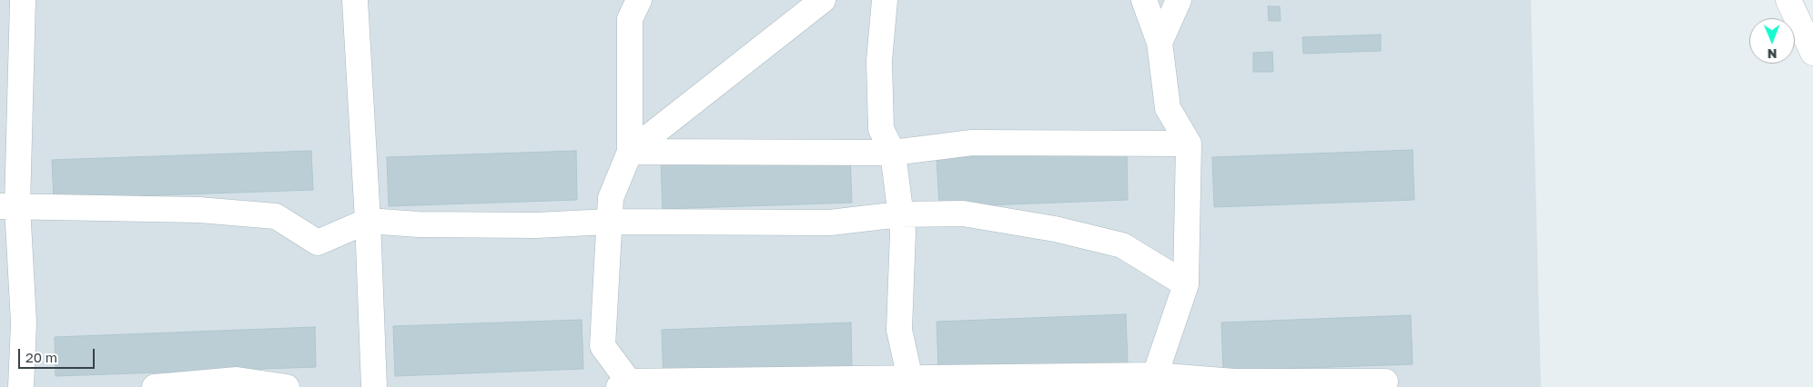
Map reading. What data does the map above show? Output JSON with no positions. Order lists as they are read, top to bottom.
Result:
{
  "scale_bar": "20 m",
  "north": "bottom"
}
